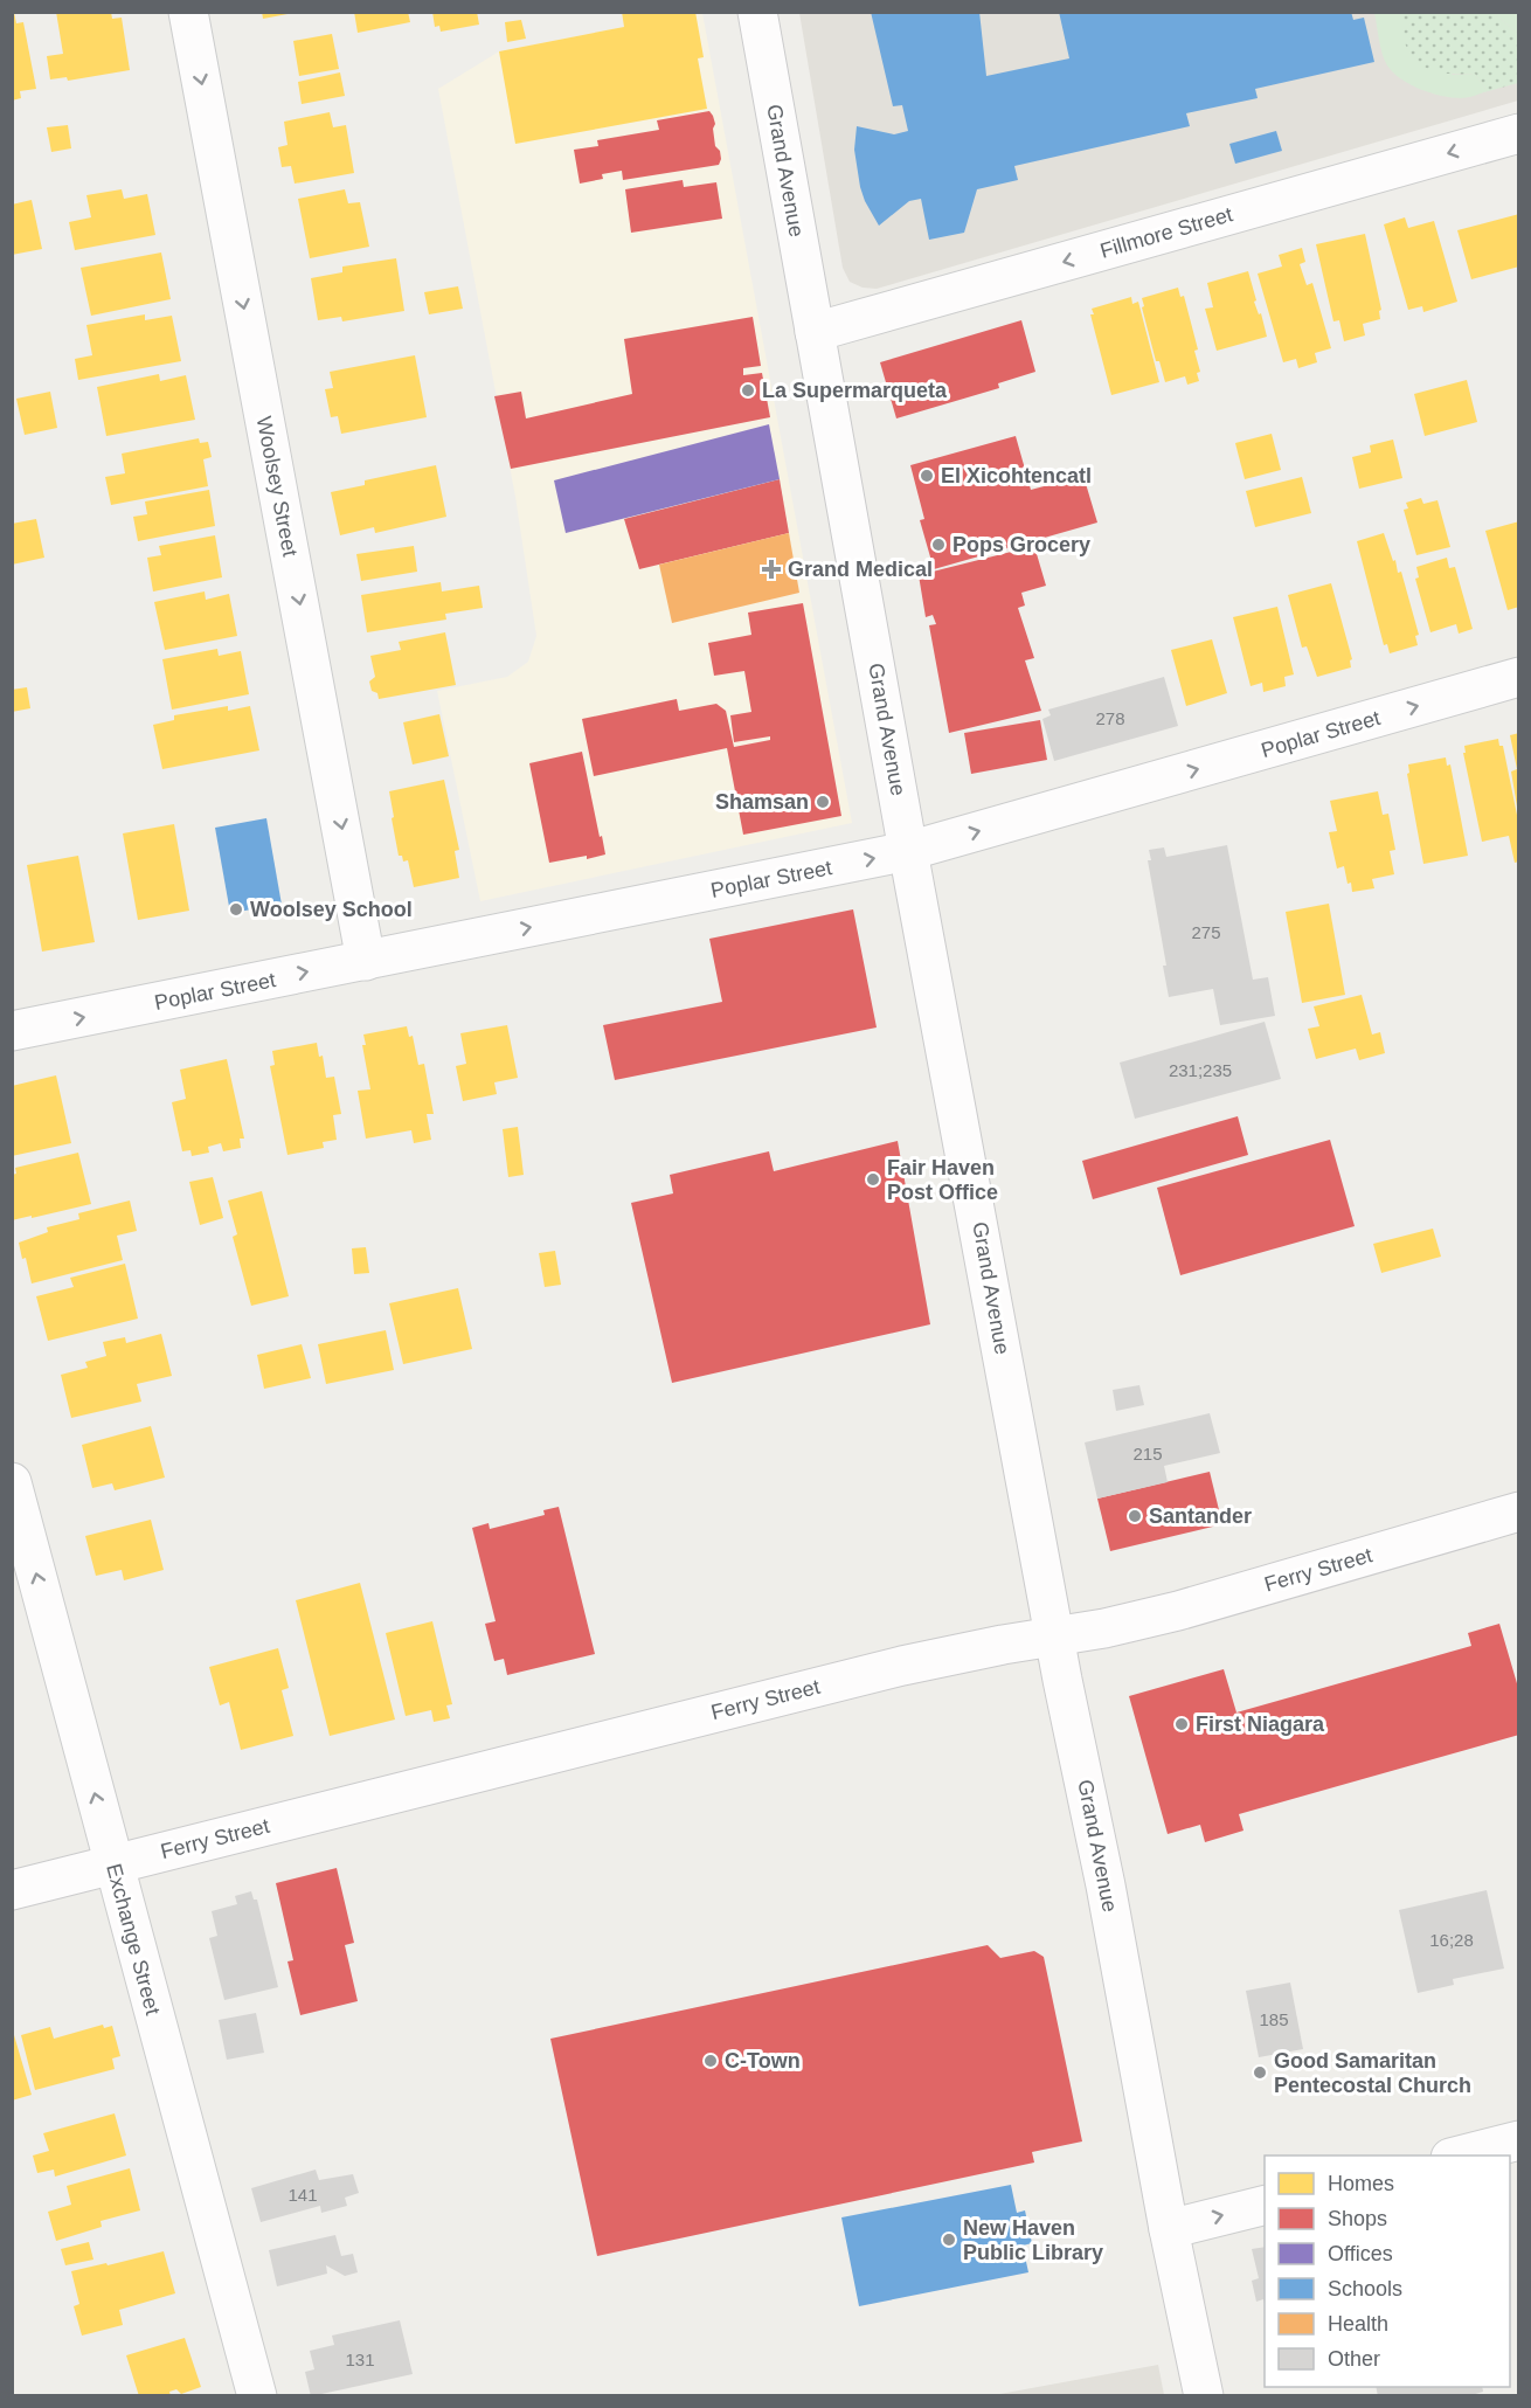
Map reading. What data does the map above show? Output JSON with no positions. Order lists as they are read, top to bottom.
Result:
{
  "streets": {
    "street": [
      "Grand Avenue",
      "Fillmore Street",
      "Woolsey Street",
      "Poplar Street",
      "Ferry Street",
      "Exchange Street"
    ]
  },
  "crossings": [
    ["Grand Avenue", "Fillmore Street"],
    ["Grand Avenue", "Poplar Street"],
    ["Grand Avenue", "Ferry Street"],
    ["Woolsey Street", "Poplar Street"],
    ["Ferry Street", "Exchange Street"]
  ],
  "one_way": [
    "Fillmore Street",
    "Woolsey Street",
    "Poplar Street",
    "Exchange Street"
  ],
  "places": {
    "other": [
      "La Supermarqueta",
      "El Xicohtencatl",
      "Pops Grocery",
      "Shamsan",
      "Woolsey School",
      "Fair Haven Post Office",
      "Santander",
      "First Niagara",
      "C-Town",
      "Good Samaritan Pentecostal Church",
      "New Haven Public Library"
    ],
    "health": ["Grand Medical"]
  },
  "house_numbers": [
    "278",
    "275",
    "231;235",
    "215",
    "16;28",
    "185",
    "141",
    "131"
  ],
  "legend": [
    "Homes",
    "Shops",
    "Offices",
    "Schools",
    "Health",
    "Other"
  ]
}
